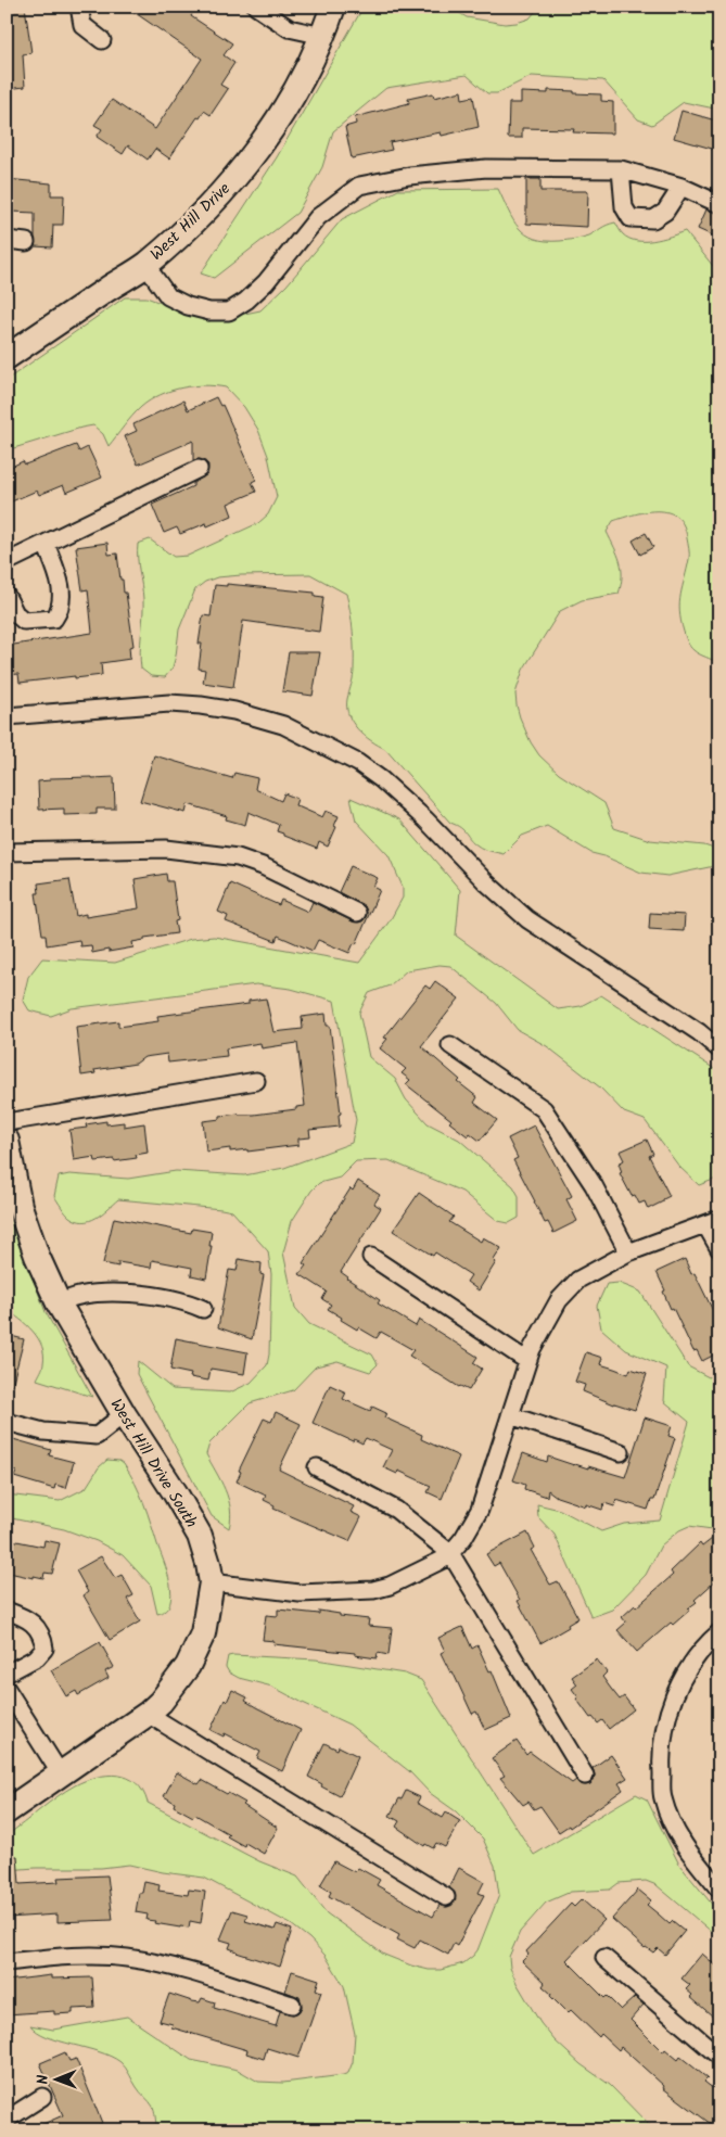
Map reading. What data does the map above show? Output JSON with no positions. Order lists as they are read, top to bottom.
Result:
{
  "streets": {
    "street": ["West Hill Drive", "West Hill Drive South"]
  },
  "north": "left"
}
